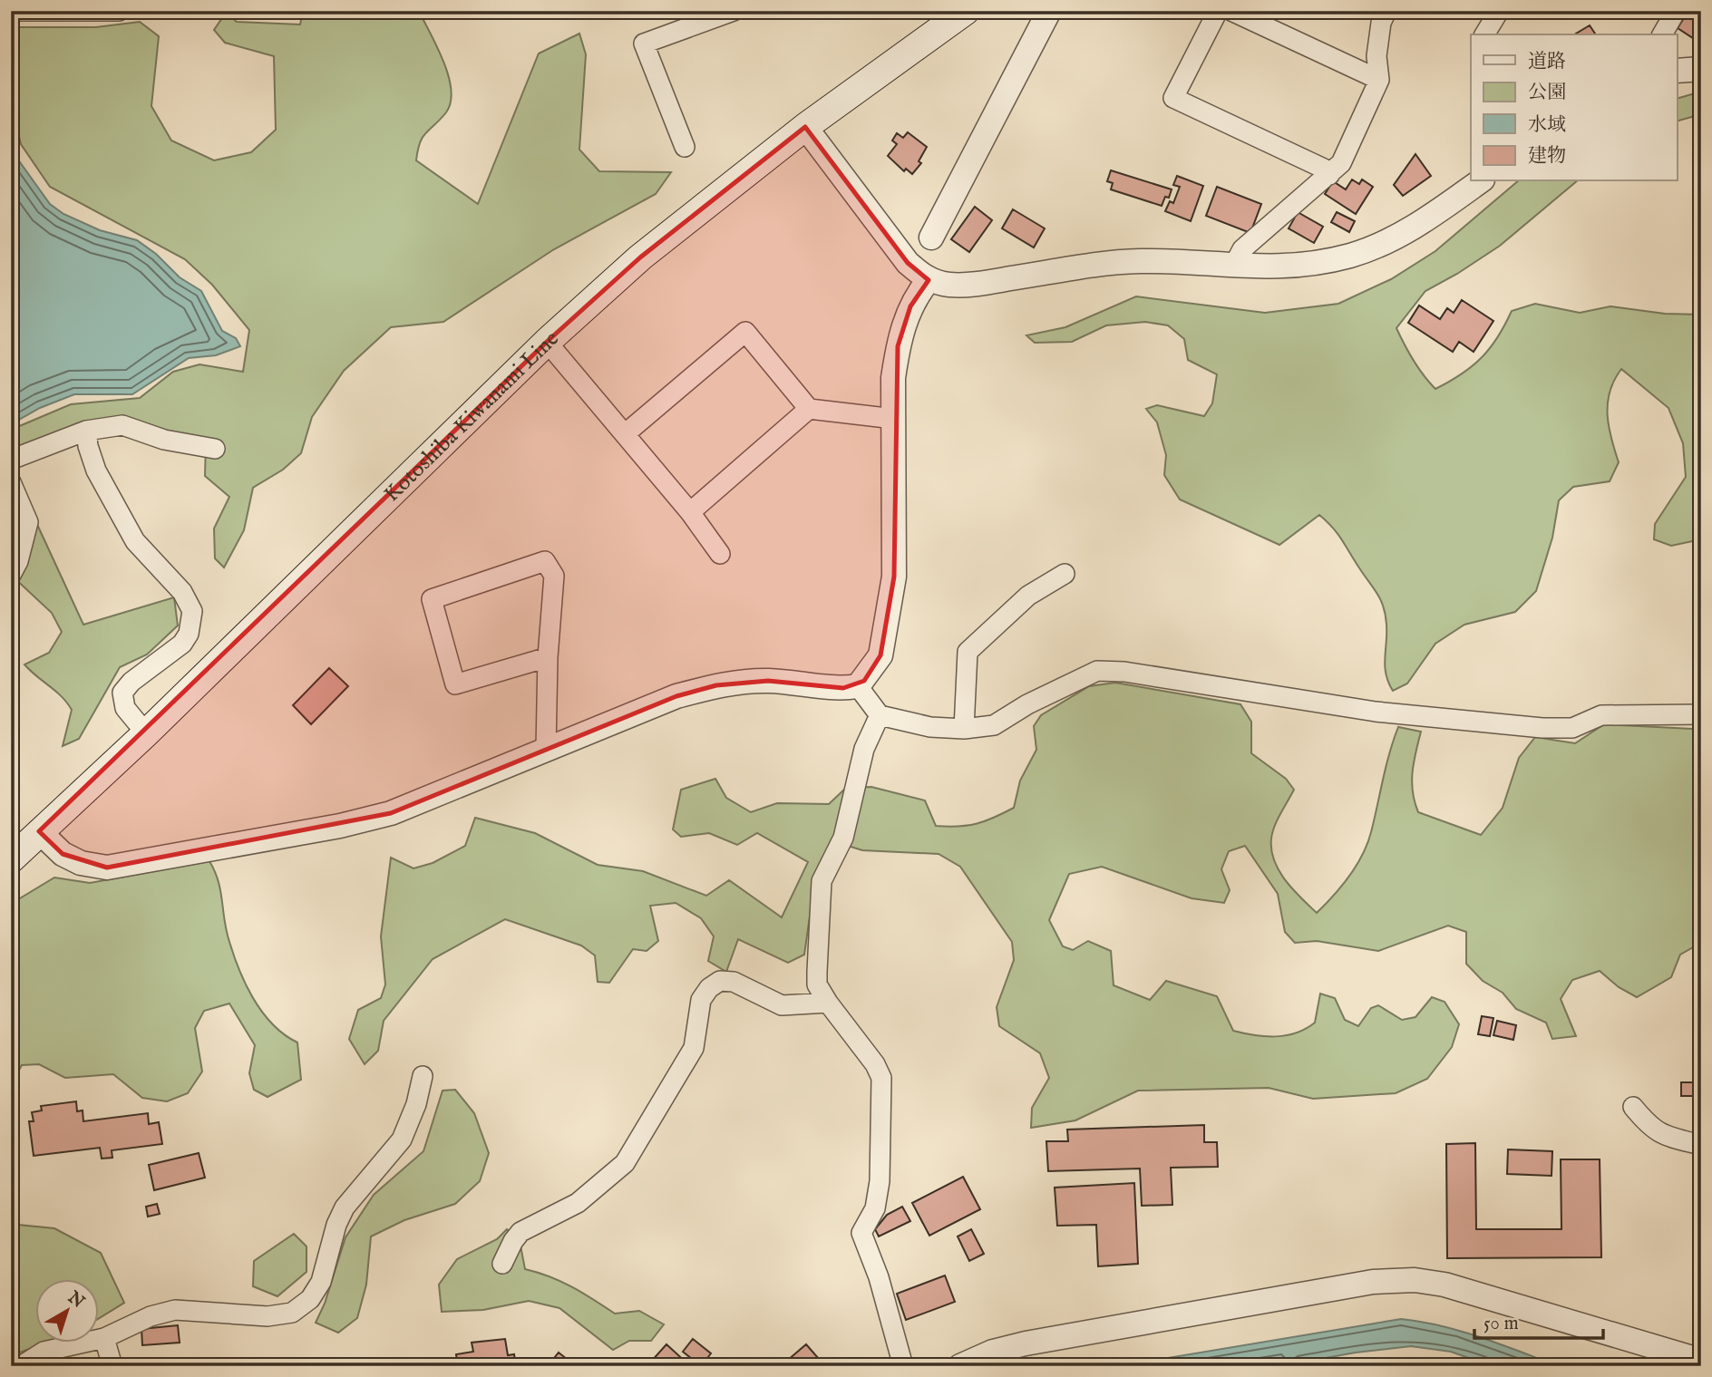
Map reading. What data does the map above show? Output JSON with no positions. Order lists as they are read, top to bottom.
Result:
{
  "streets": {
    "main road": ["Kotoshiba Kiwanami Line"]
  },
  "legend": [
    "道路",
    "公園",
    "水域",
    "建物"
  ],
  "scale_bar": "50 m",
  "north": "top right"
}
